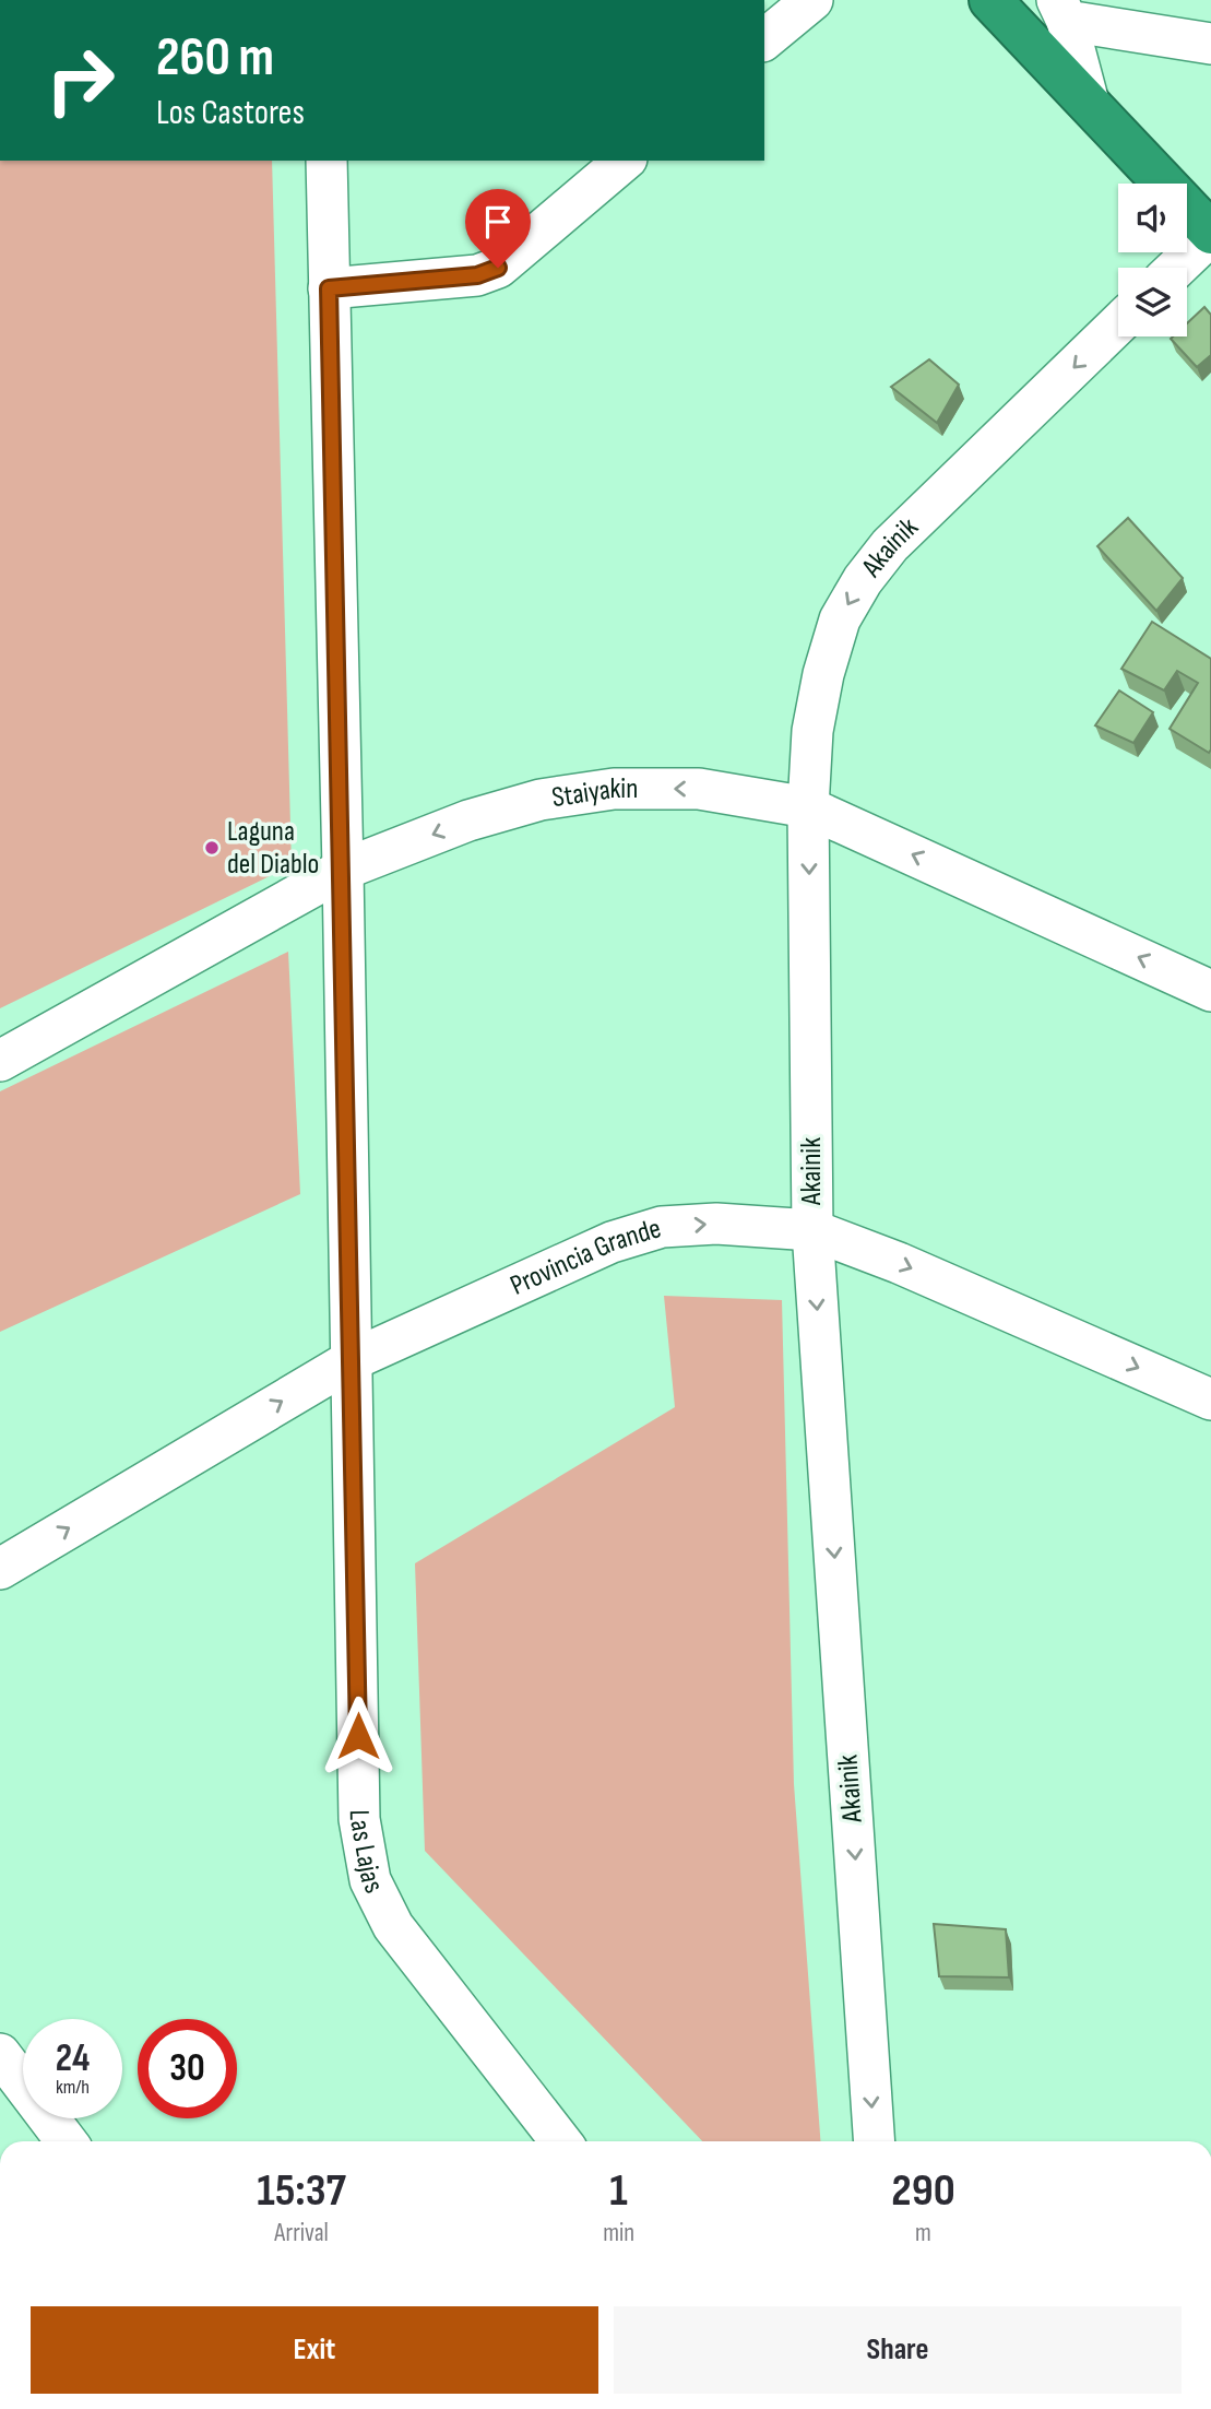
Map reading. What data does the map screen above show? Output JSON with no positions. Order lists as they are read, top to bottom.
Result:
{
  "streets": {
    "street": [
      "Akainik",
      "Staiyakin",
      "Provincia Grande",
      "Las Lajas"
    ]
  },
  "crossings": [
    ["Akainik", "Staiyakin"],
    ["Akainik", "Provincia Grande"],
    ["Staiyakin", "Las Lajas"],
    ["Provincia Grande", "Las Lajas"]
  ],
  "one_way": ["Akainik", "Staiyakin", "Provincia Grande"],
  "places": ["Laguna del Diablo"],
  "page": {
    "turn": ["260 m", "Los Castores"],
    "speed": "24 km/h",
    "limit": "30",
    "eta": [
      "15:37",
      "Arrival",
      "1",
      "min",
      "290",
      "m"
    ],
    "buttons": ["Exit", "Share"]
  }
}
